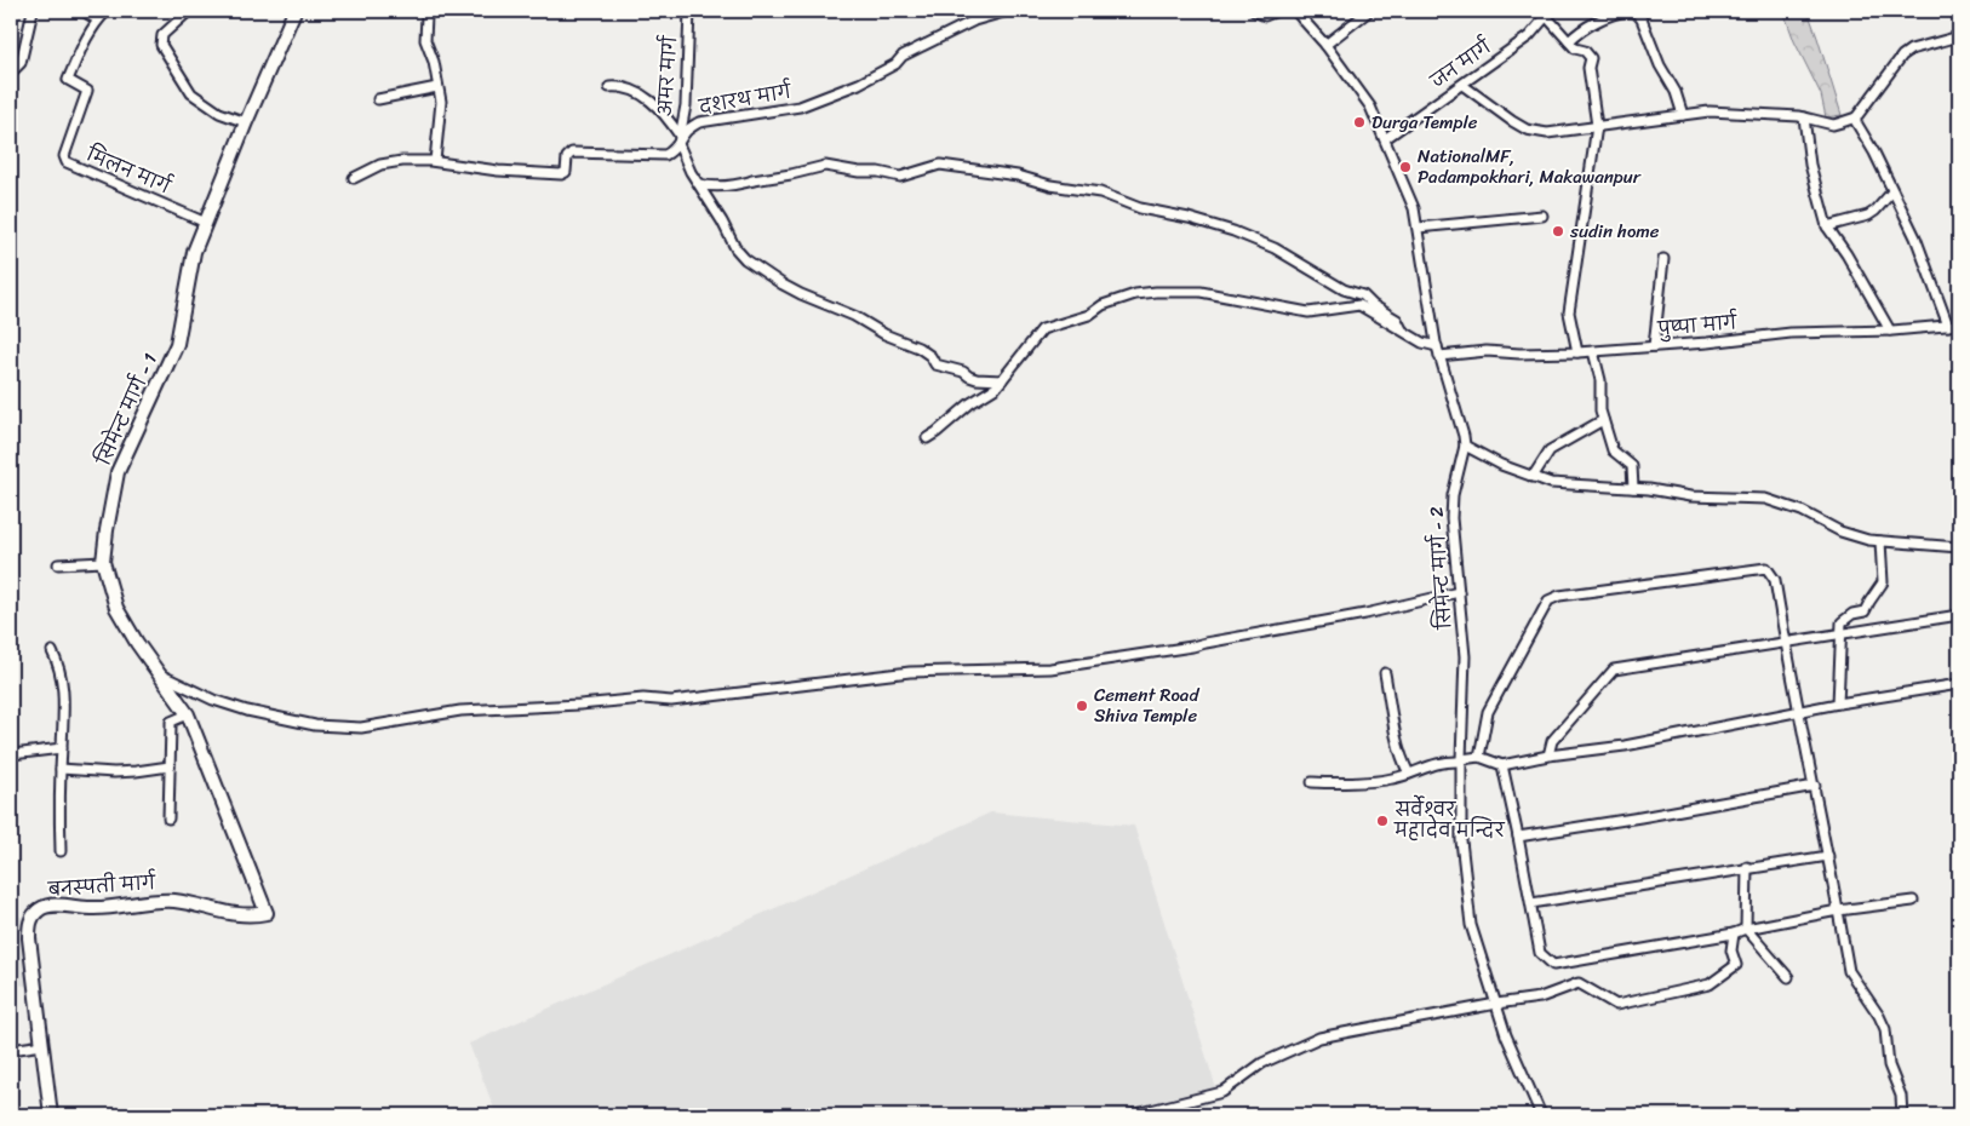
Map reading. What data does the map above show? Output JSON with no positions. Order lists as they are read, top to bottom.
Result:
{
  "streets": {
    "street": [
      "जन मार्ग",
      "अमर मार्ग",
      "दशरथ मार्ग",
      "मिलन मार्ग",
      "पुष्पा मार्ग",
      "सिमेन्ट मार्ग - 1",
      "सिमेन्ट मार्ग - 2",
      "बनस्पती मार्ग"
    ]
  },
  "crossings": [
    ["जन मार्ग", "सिमेन्ट मार्ग - 2"],
    ["अमर मार्ग", "दशरथ मार्ग"],
    ["मिलन मार्ग", "सिमेन्ट मार्ग - 1"],
    ["पुष्पा मार्ग", "सिमेन्ट मार्ग - 2"],
    ["सिमेन्ट मार्ग - 1", "बनस्पती मार्ग"]
  ],
  "places": [
    "Durga Temple",
    "NationalMF, Padampokhari, Makawanpur",
    "sudin home",
    "Cement Road Shiva Temple",
    "सर्वेश्वर महादेव मन्दिर"
  ]
}
